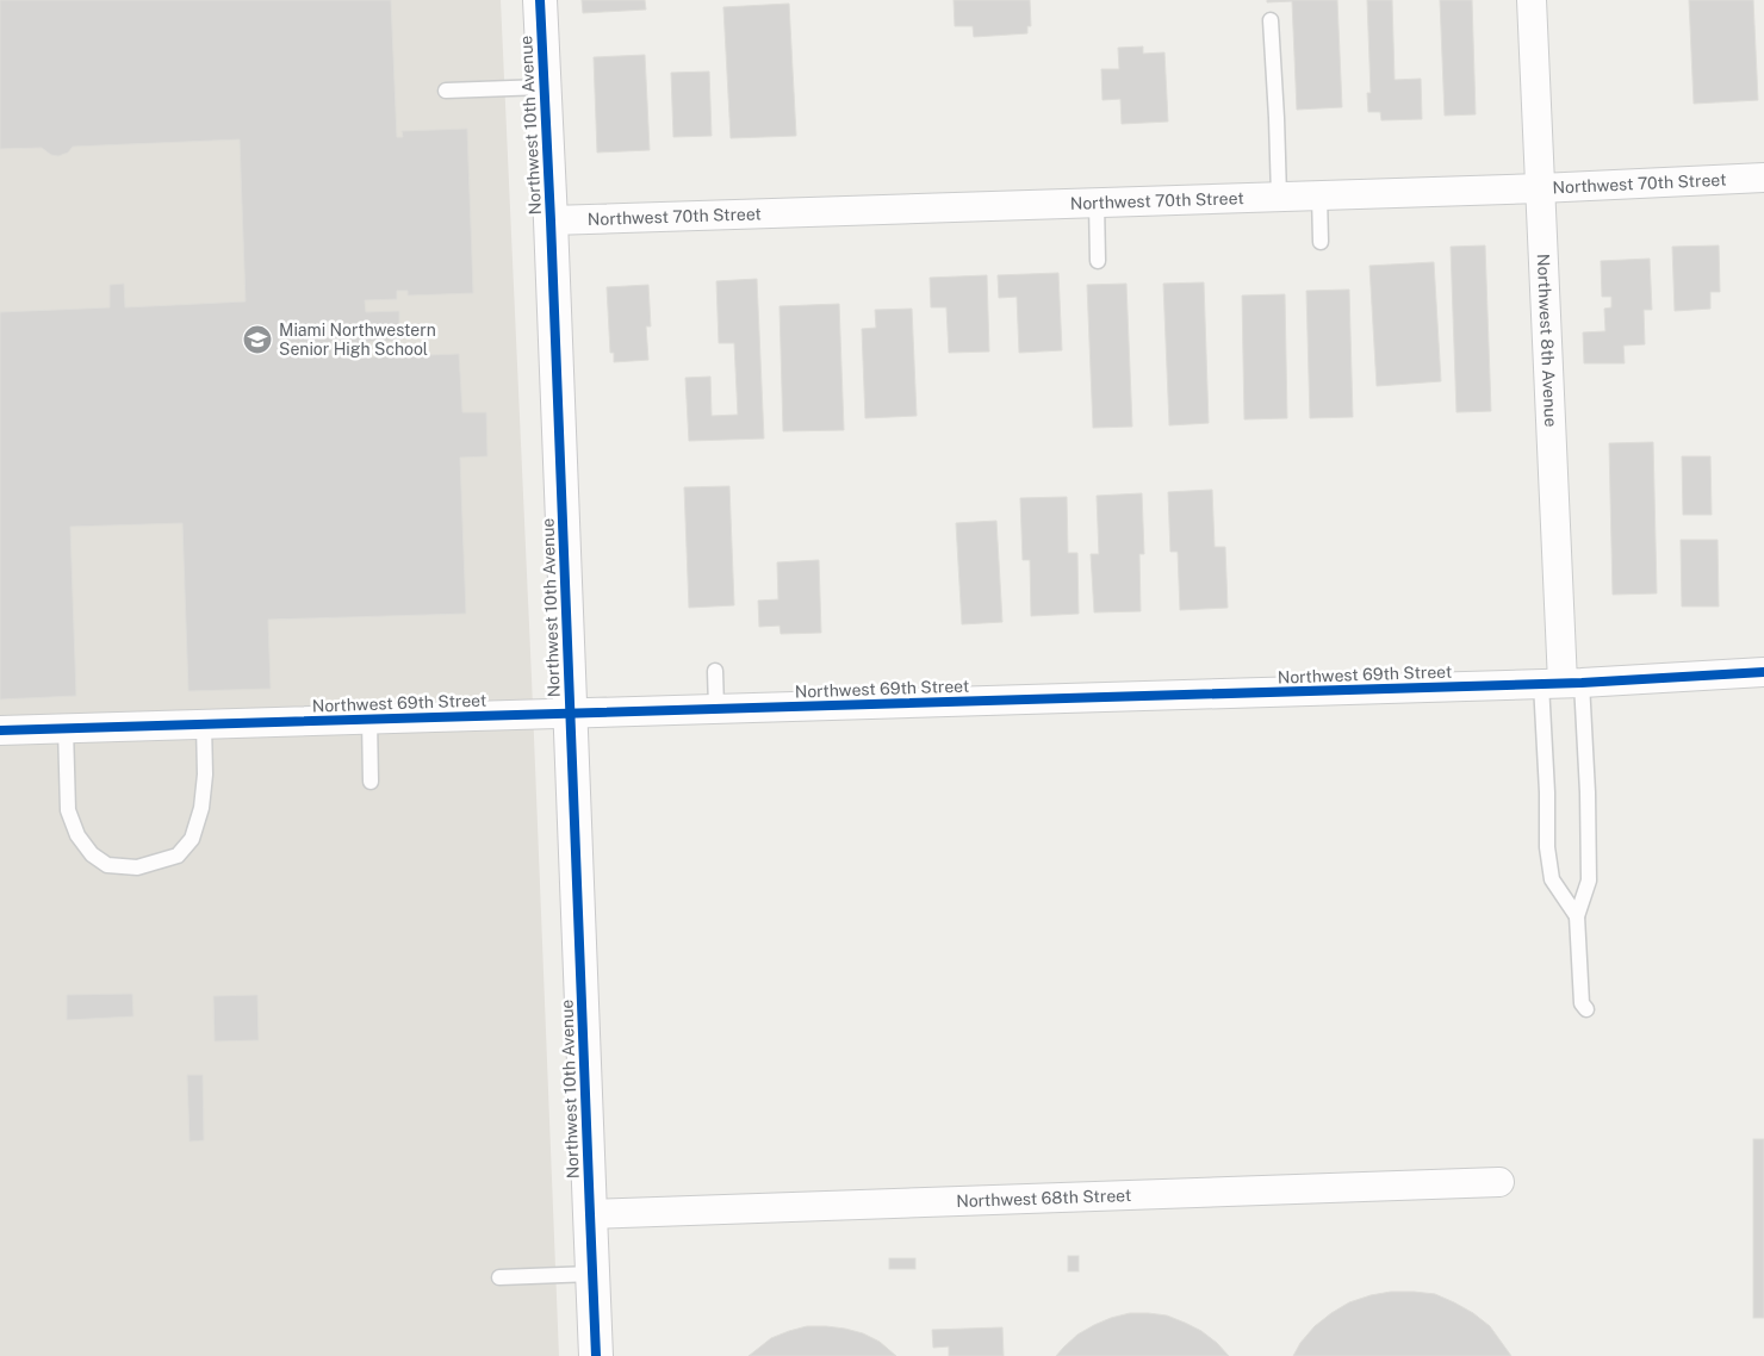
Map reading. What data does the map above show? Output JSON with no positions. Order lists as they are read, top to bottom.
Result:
{
  "streets": {
    "street": [
      "Northwest 10th Avenue",
      "Northwest 70th Street",
      "Northwest 8th Avenue",
      "Northwest 69th Street",
      "Northwest 68th Street"
    ]
  },
  "crossings": [
    ["Northwest 10th Avenue", "Northwest 70th Street"],
    ["Northwest 10th Avenue", "Northwest 69th Street"],
    ["Northwest 10th Avenue", "Northwest 68th Street"],
    ["Northwest 70th Street", "Northwest 8th Avenue"],
    ["Northwest 8th Avenue", "Northwest 69th Street"]
  ],
  "places": {
    "school or university": ["Miami Northwestern Senior High School"]
  }
}
